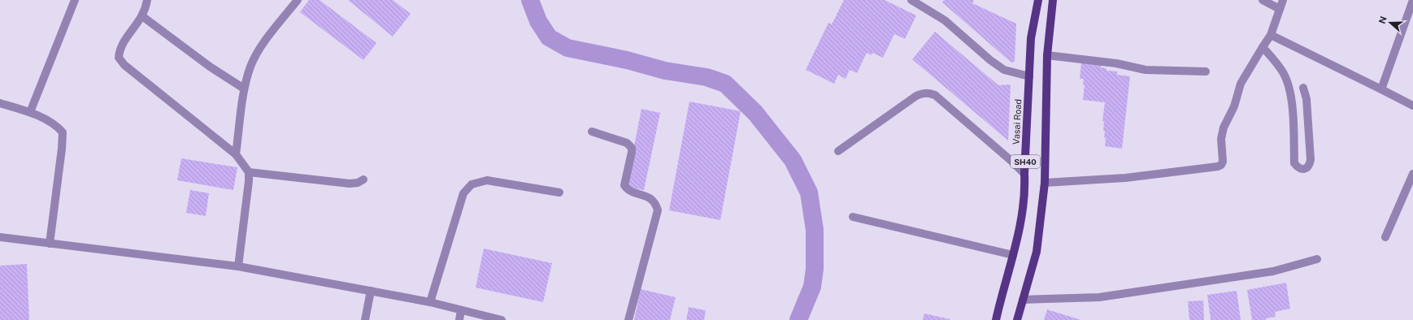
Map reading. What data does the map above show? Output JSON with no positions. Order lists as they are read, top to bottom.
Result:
{
  "streets": {
    "main road": ["Vasai Road", "SH40"]
  },
  "north": "left"
}
